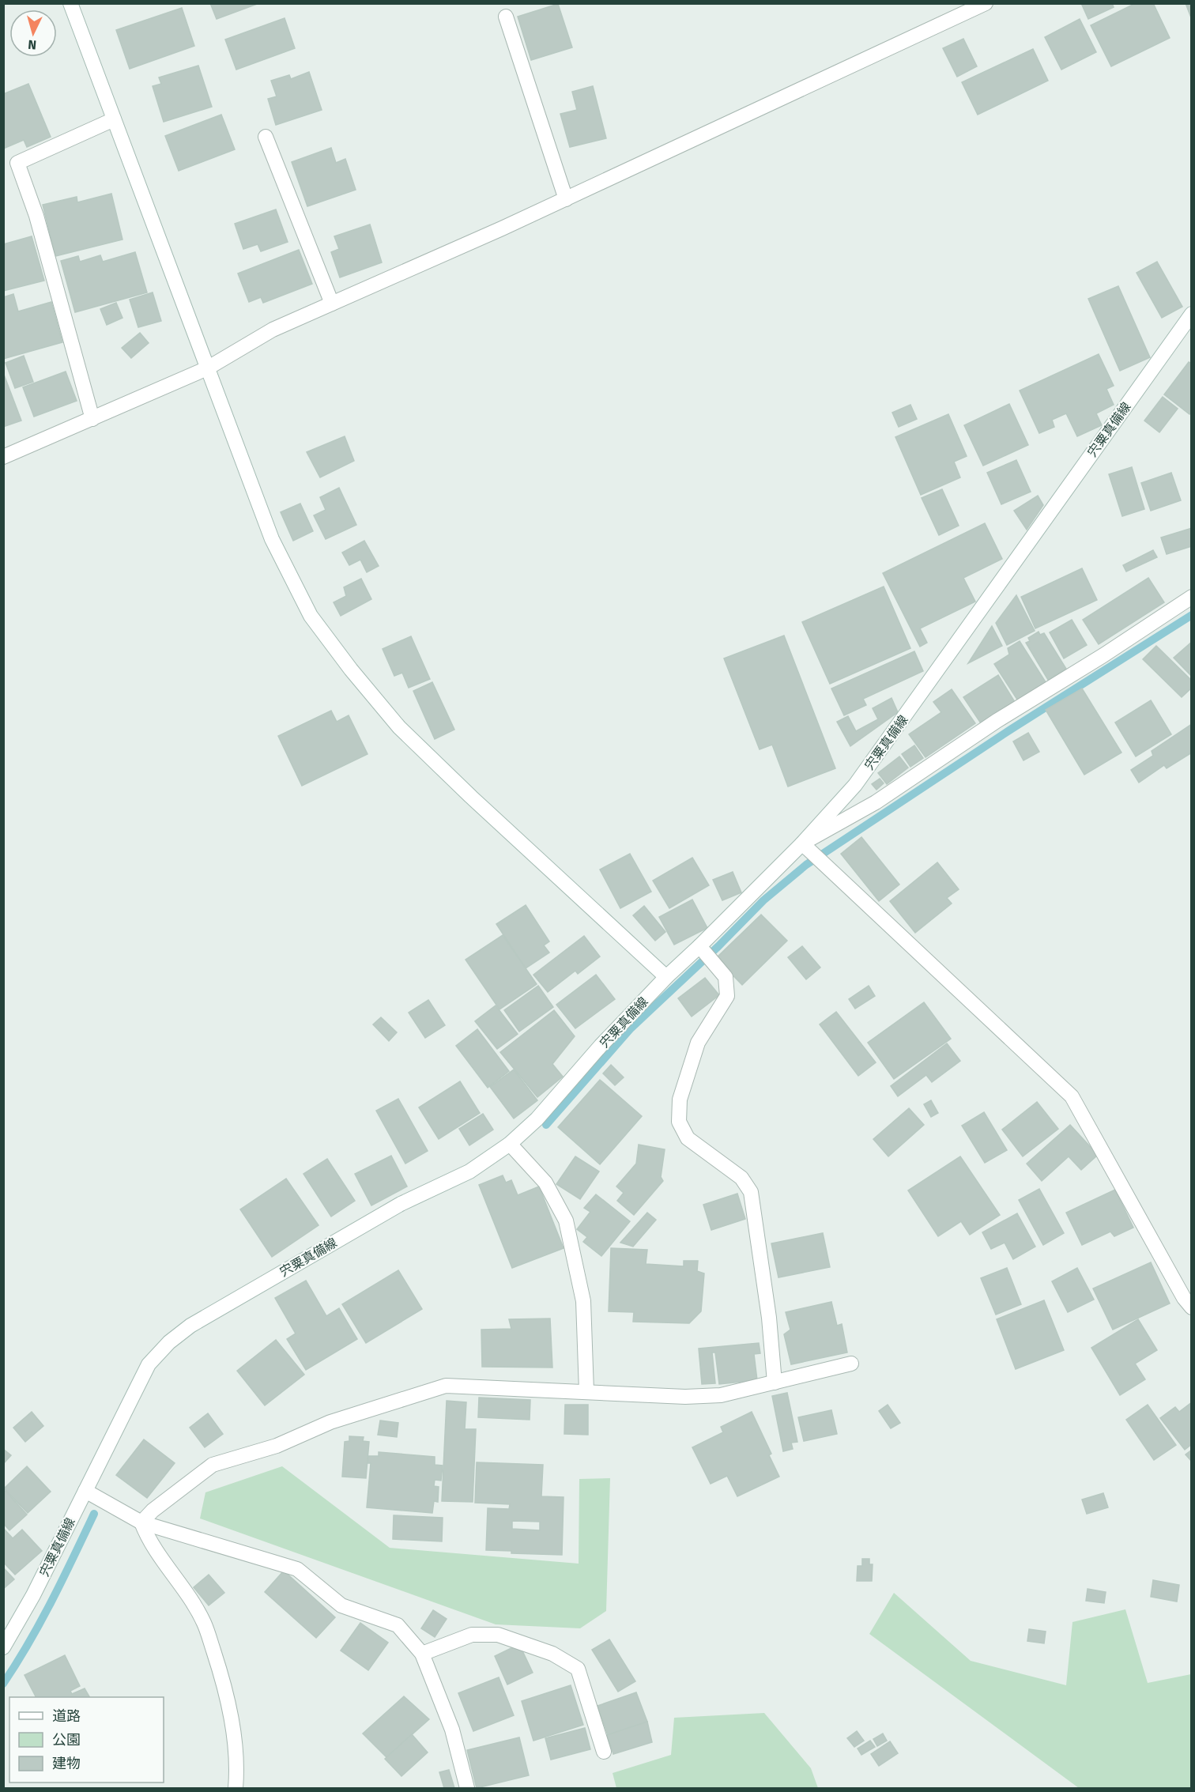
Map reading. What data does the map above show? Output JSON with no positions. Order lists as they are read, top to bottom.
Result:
{
  "streets": {
    "street": ["宍粟真備線"]
  },
  "legend": ["道路", "公園", "建物"],
  "north": "bottom"
}
